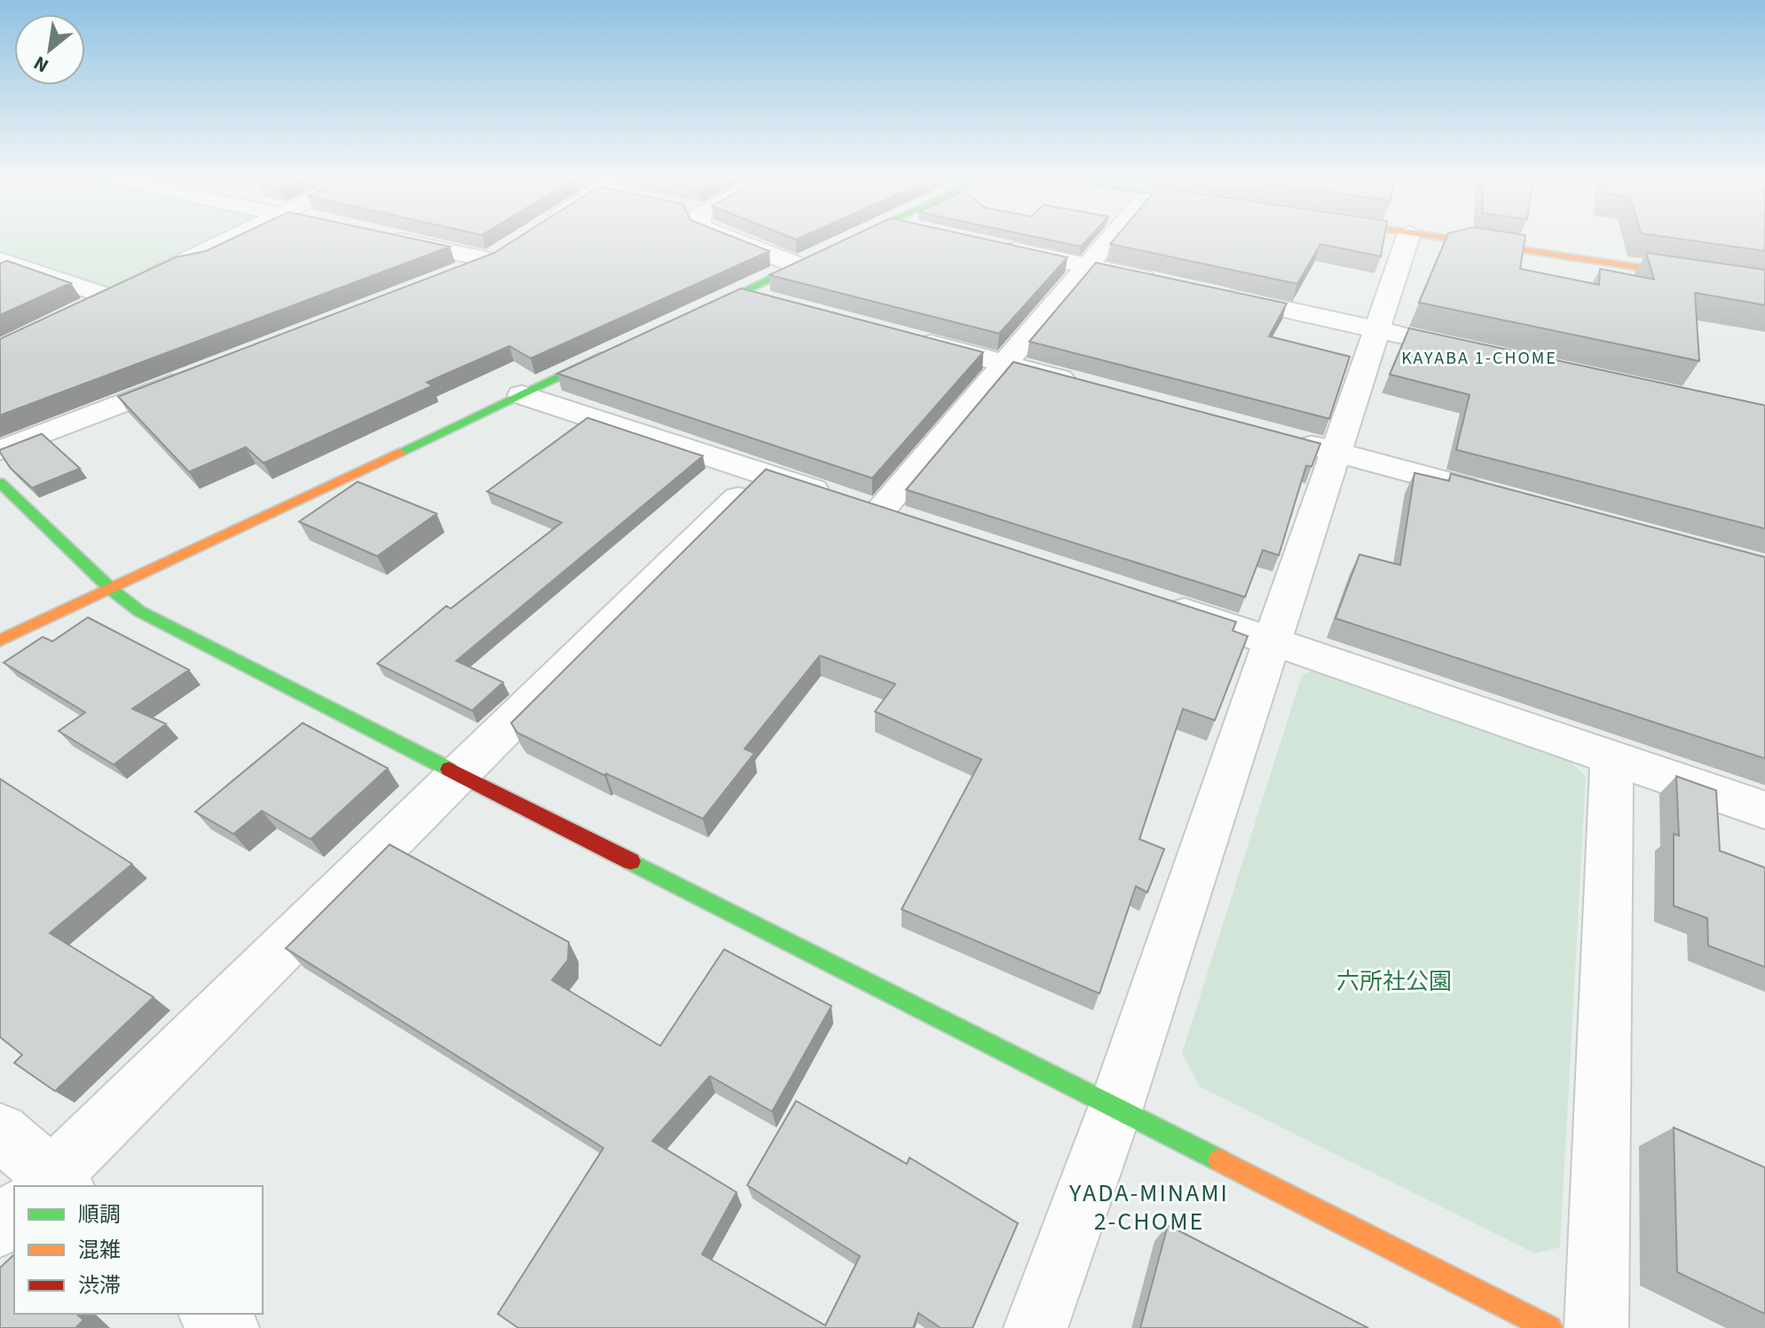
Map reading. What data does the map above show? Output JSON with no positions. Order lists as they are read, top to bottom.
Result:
{
  "districts": ["KAYABA 1-CHOME", "YADA-MINAMI 2-CHOME"],
  "parks": ["六所社公園"],
  "legend": ["順調", "混雑", "渋滞"],
  "north": "bottom left"
}
